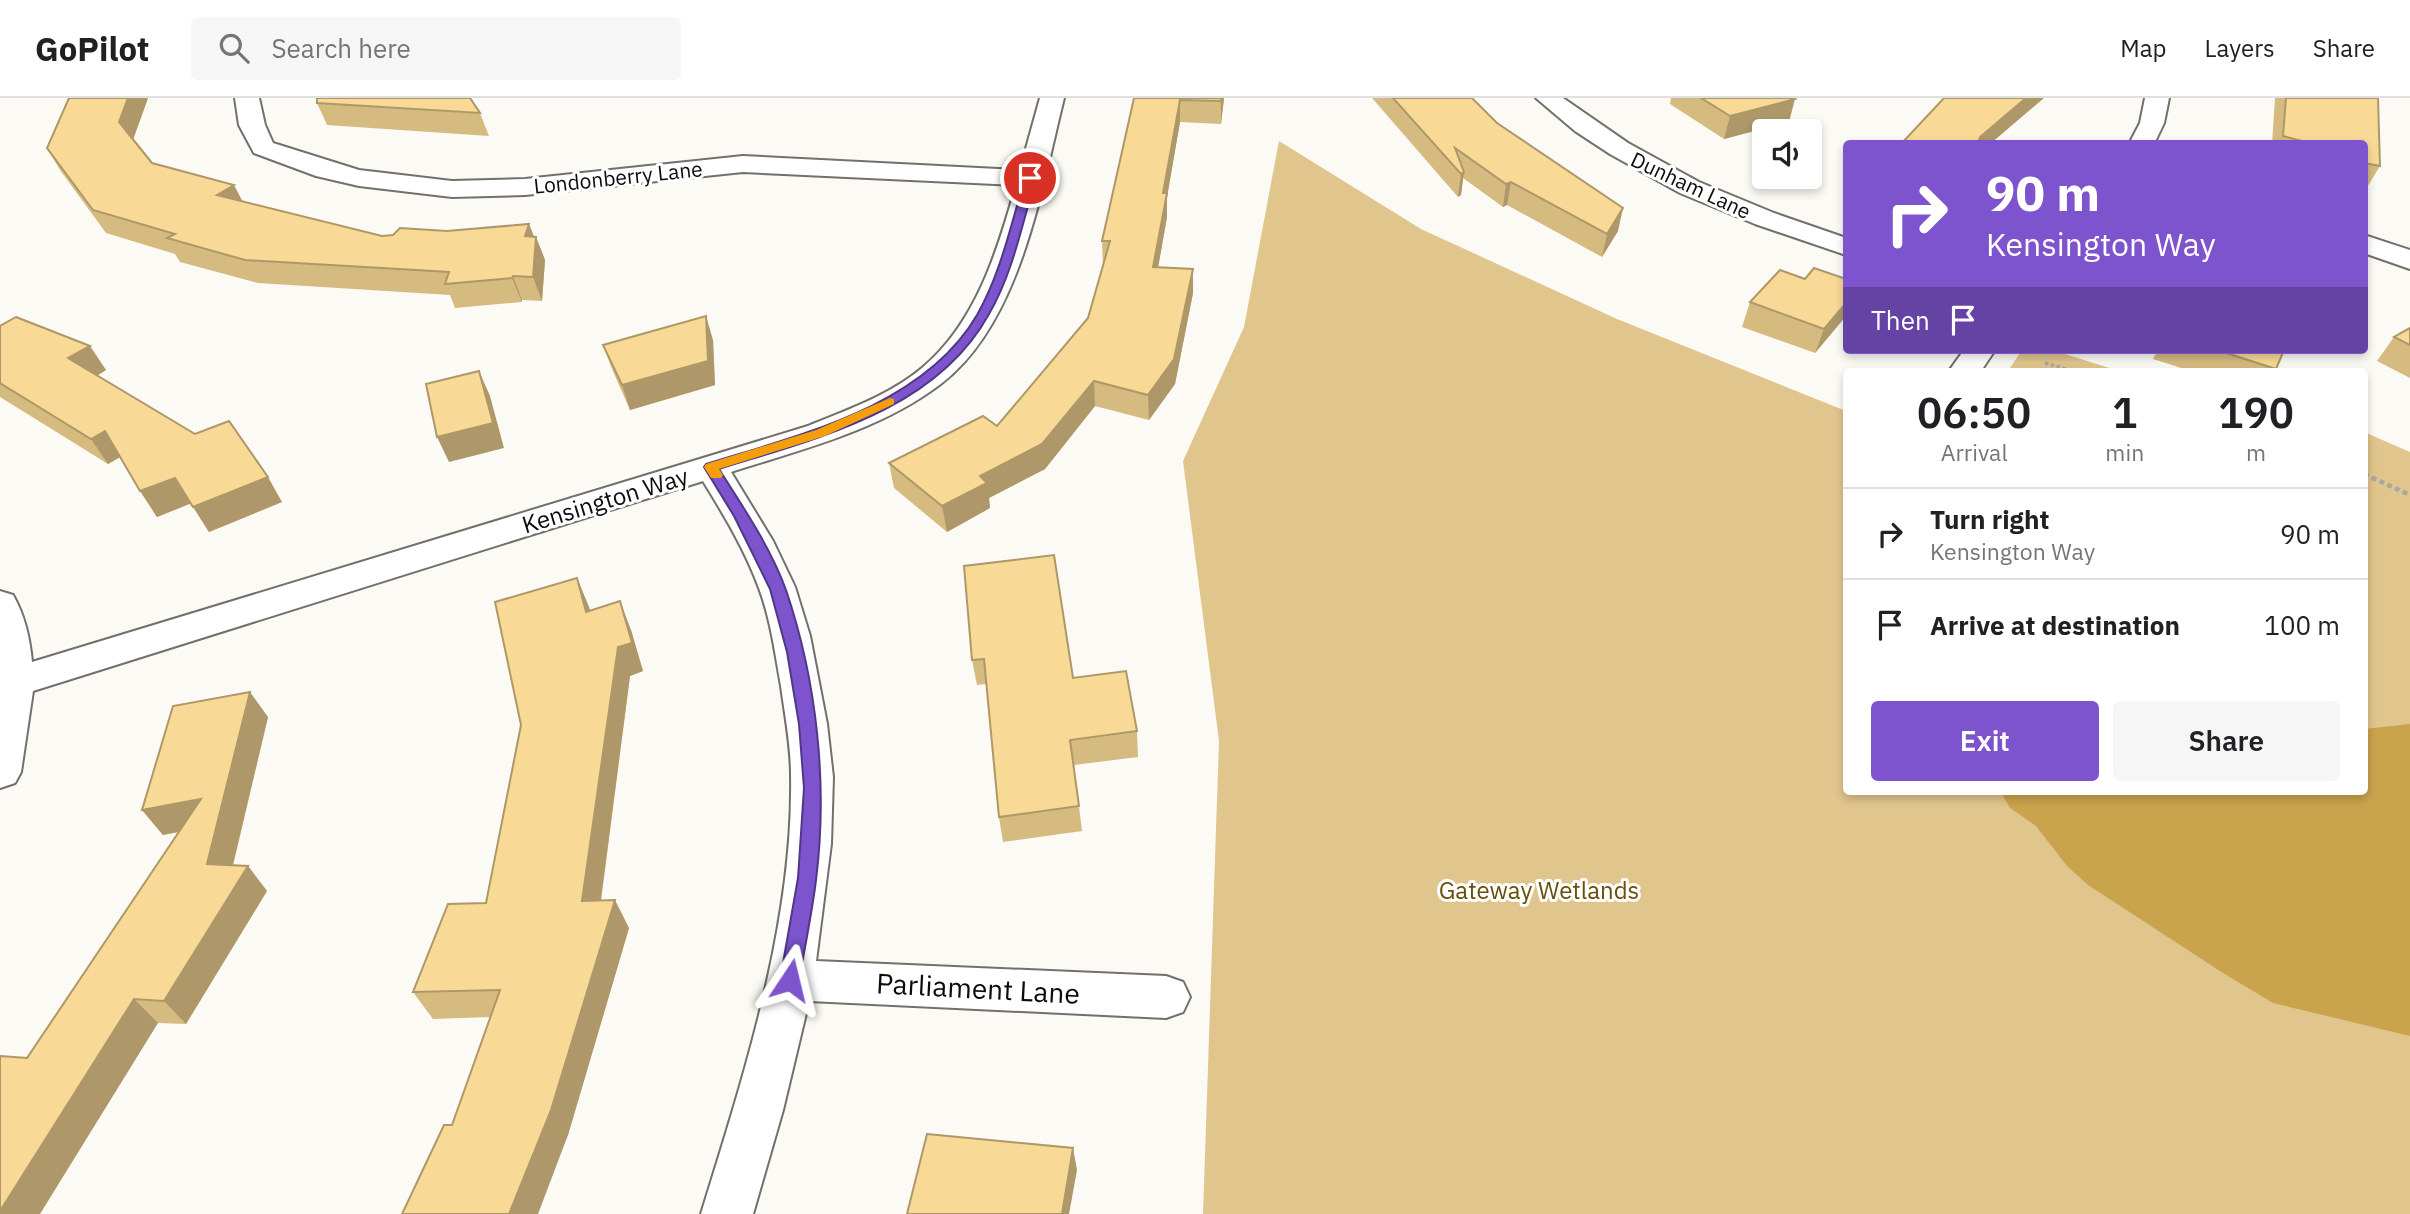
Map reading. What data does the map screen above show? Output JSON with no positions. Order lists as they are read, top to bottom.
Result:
{
  "streets": {
    "street": [
      "Londonberry Lane",
      "Dunham Lane",
      "Kensington Way",
      "Parliament Lane"
    ]
  },
  "crossings": [
    ["Londonberry Lane", "Kensington Way"]
  ],
  "parks": ["Gateway Wetlands"],
  "page": {
    "header": "GoPilot",
    "search": "Search here",
    "nav": ["Map", "Layers", "Share"],
    "turn": ["90 m", "Kensington Way"],
    "then": "Then",
    "eta": [
      "06:50",
      "Arrival",
      "1",
      "min",
      "190",
      "m"
    ],
    "list": [
      {
        "name": "Turn right",
        "note": "Kensington Way",
        "value": "90 m"
      },
      {
        "name": "Arrive at destination",
        "value": "100 m"
      }
    ],
    "buttons": ["Exit", "Share"]
  }
}
